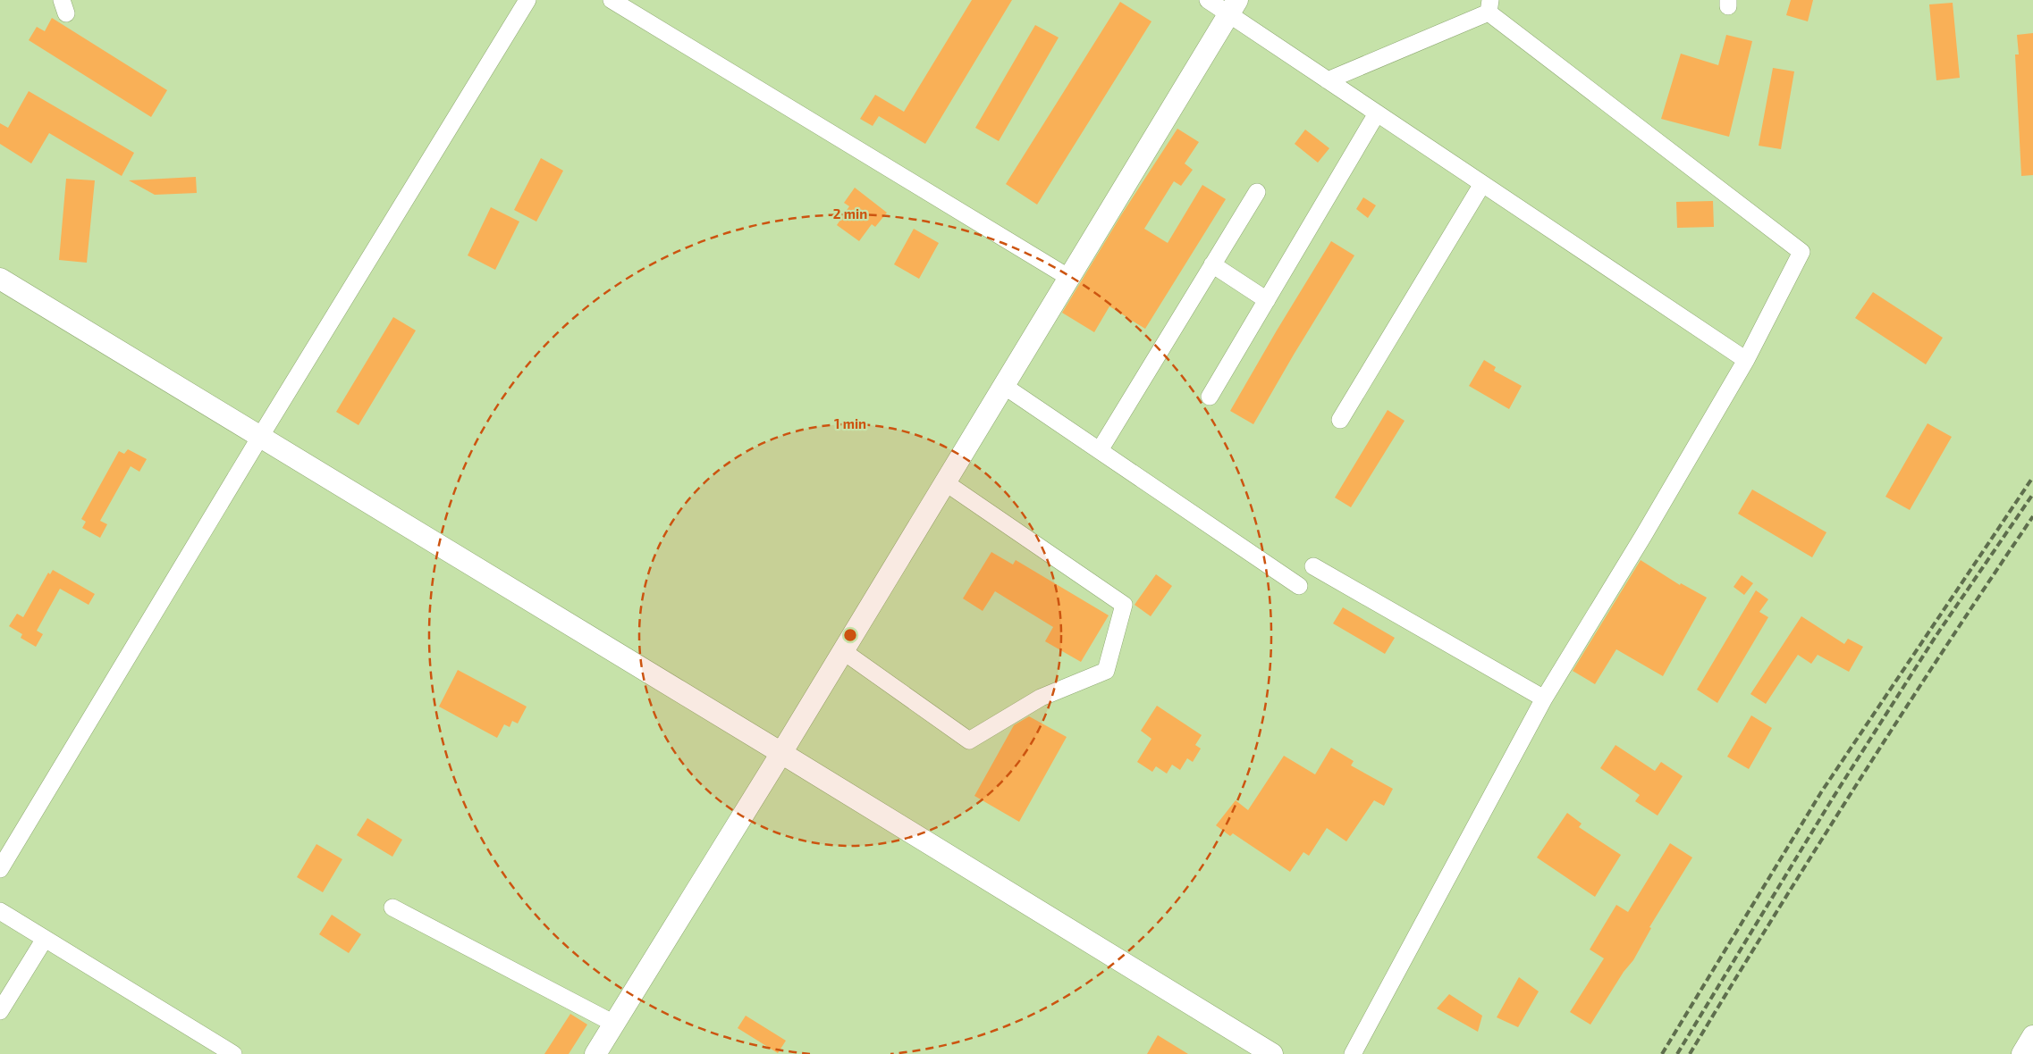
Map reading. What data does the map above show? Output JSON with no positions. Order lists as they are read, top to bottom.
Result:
{
  "rings": ["2 min", "1 min"]
}
